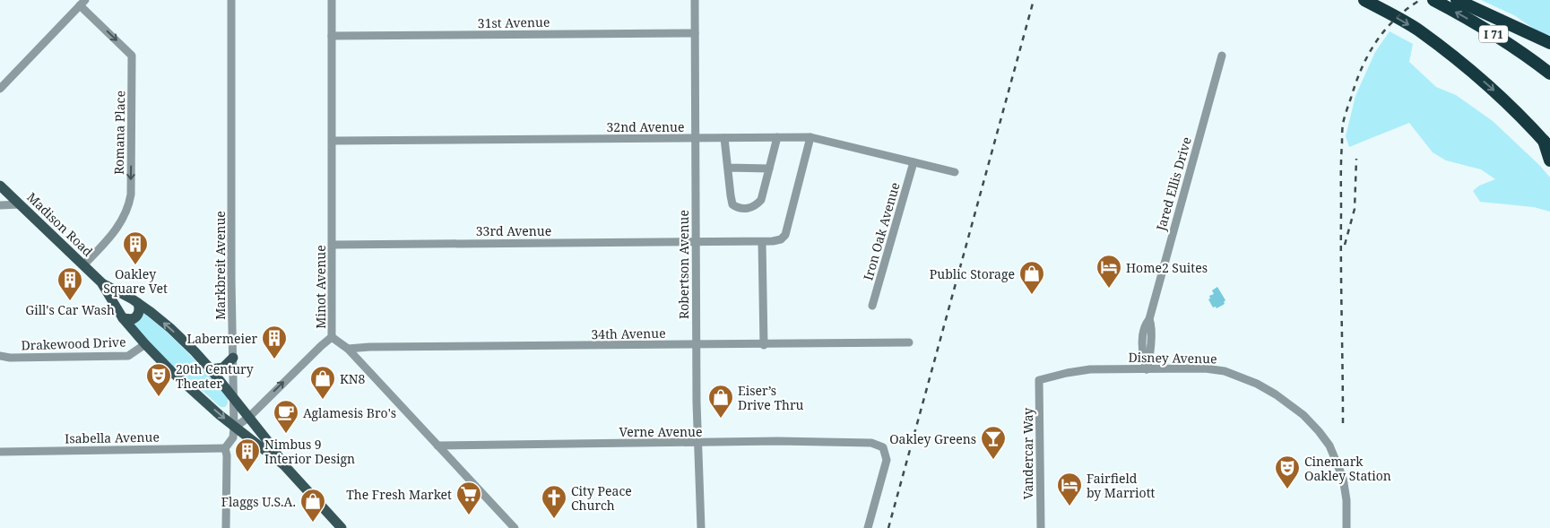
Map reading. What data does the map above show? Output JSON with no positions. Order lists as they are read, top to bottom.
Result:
{
  "streets": {
    "highway": ["I 71"],
    "main road": ["Madison Road"],
    "street": [
      "31st Avenue",
      "32nd Avenue",
      "Romana Place",
      "Jared Ellis Drive",
      "33rd Avenue",
      "Iron Oak Avenue",
      "Robertson Avenue",
      "Markbreit Avenue",
      "Minot Avenue",
      "34th Avenue",
      "Drakewood Drive",
      "Disney Avenue",
      "Verne Avenue",
      "Isabella Avenue",
      "Vandercar Way"
    ]
  },
  "crossings": [
    ["31st Avenue", "Robertson Avenue"],
    ["31st Avenue", "Minot Avenue"],
    ["32nd Avenue", "33rd Avenue"],
    ["32nd Avenue", "Iron Oak Avenue"],
    ["32nd Avenue", "Robertson Avenue"],
    ["32nd Avenue", "Minot Avenue"],
    ["Romana Place", "Madison Road"],
    ["Jared Ellis Drive", "Disney Avenue"],
    ["Madison Road", "Markbreit Avenue"],
    ["Madison Road", "Drakewood Drive"],
    ["33rd Avenue", "Robertson Avenue"],
    ["33rd Avenue", "Minot Avenue"],
    ["Robertson Avenue", "34th Avenue"],
    ["Robertson Avenue", "Verne Avenue"],
    ["Markbreit Avenue", "Isabella Avenue"],
    ["Minot Avenue", "34th Avenue"],
    ["Minot Avenue", "Verne Avenue"],
    ["Disney Avenue", "Vandercar Way"]
  ],
  "one_way": ["Romana Place"],
  "places": {
    "building": [
      "Oakley Square Vet",
      "Gill's Car Wash",
      "Labermeier",
      "Nimbus 9 Interior Design"
    ],
    "hotel": ["Home2 Suites", "Fairfield by Marriott"],
    "shop": [
      "Public Storage",
      "KN8",
      "Eiser’s Drive Thru",
      "Flaggs U.S.A."
    ],
    "theatre": ["20th Century Theater", "Cinemark Oakley Station"],
    "cafe": ["Aglamesis Bro's"],
    "bar": ["Oakley Greens"],
    "supermarket": ["The Fresh Market"],
    "church": ["City Peace Church"]
  }
}
